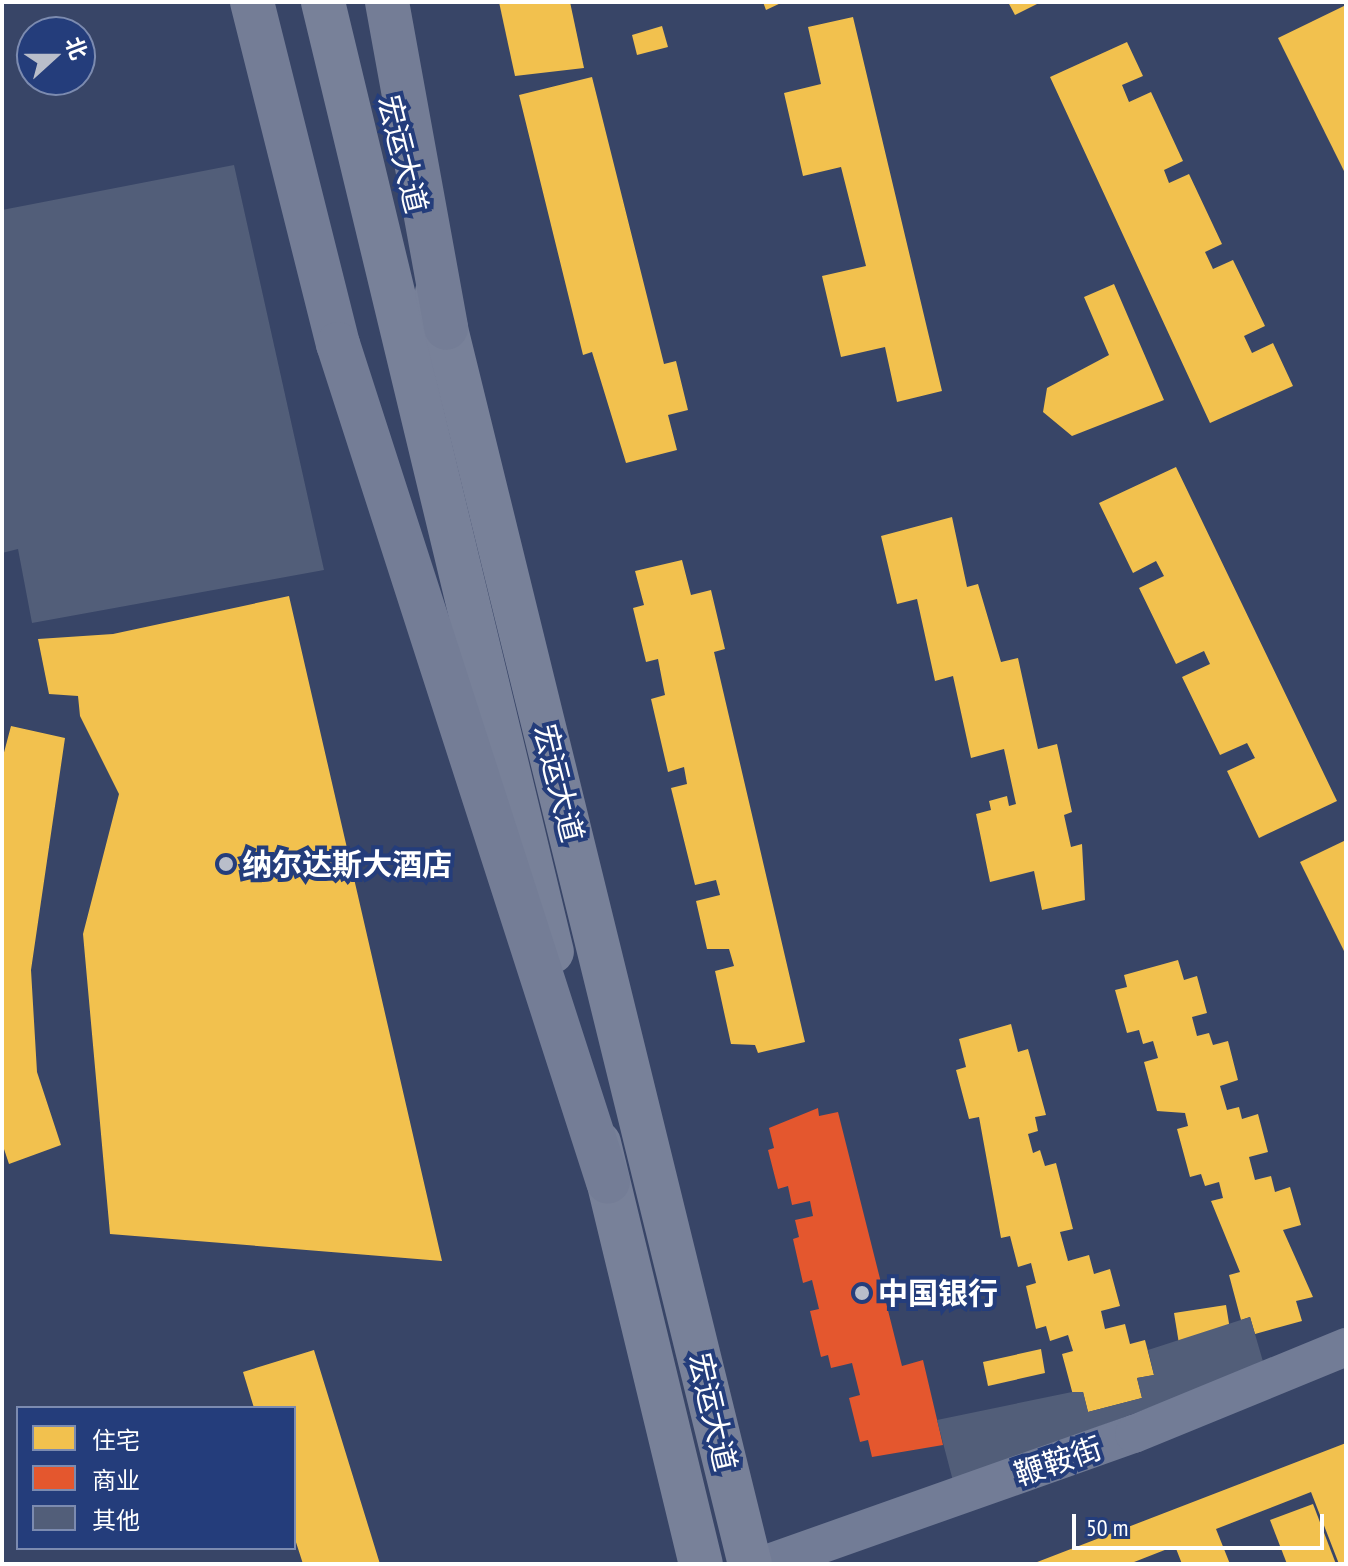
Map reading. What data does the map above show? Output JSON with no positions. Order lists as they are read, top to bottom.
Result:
{
  "streets": {
    "main road": ["宏运大道"],
    "street": ["鞭鞍街"]
  },
  "places": ["纳尔达斯大酒店", "中国银行"],
  "legend": ["住宅", "商业", "其他"],
  "scale_bar": "50 m",
  "north": "right"
}
